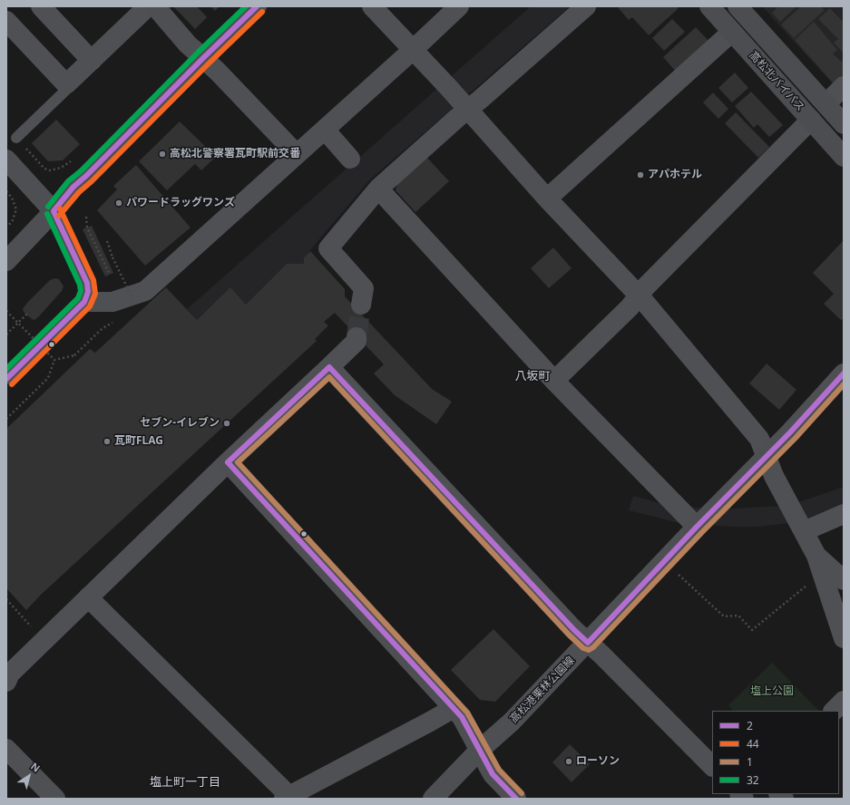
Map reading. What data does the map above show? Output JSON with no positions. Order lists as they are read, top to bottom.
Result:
{
  "streets": {
    "highway": ["高松北バイパス"],
    "street": ["高松港栗林公園線"]
  },
  "districts": ["八坂町", "塩上町一丁目"],
  "parks": ["塩上公園"],
  "places": [
    "高松北警察署瓦町駅前交番",
    "アパホテル",
    "パワードラッグワンズ",
    "セブン-イレブン",
    "瓦町FLAG",
    "ローソン"
  ],
  "lines": [
    "transit line 2",
    "transit line 32",
    "transit line 44",
    "transit line 1"
  ],
  "legend": [
    "2",
    "44",
    "1",
    "32"
  ],
  "north": "top right"
}
